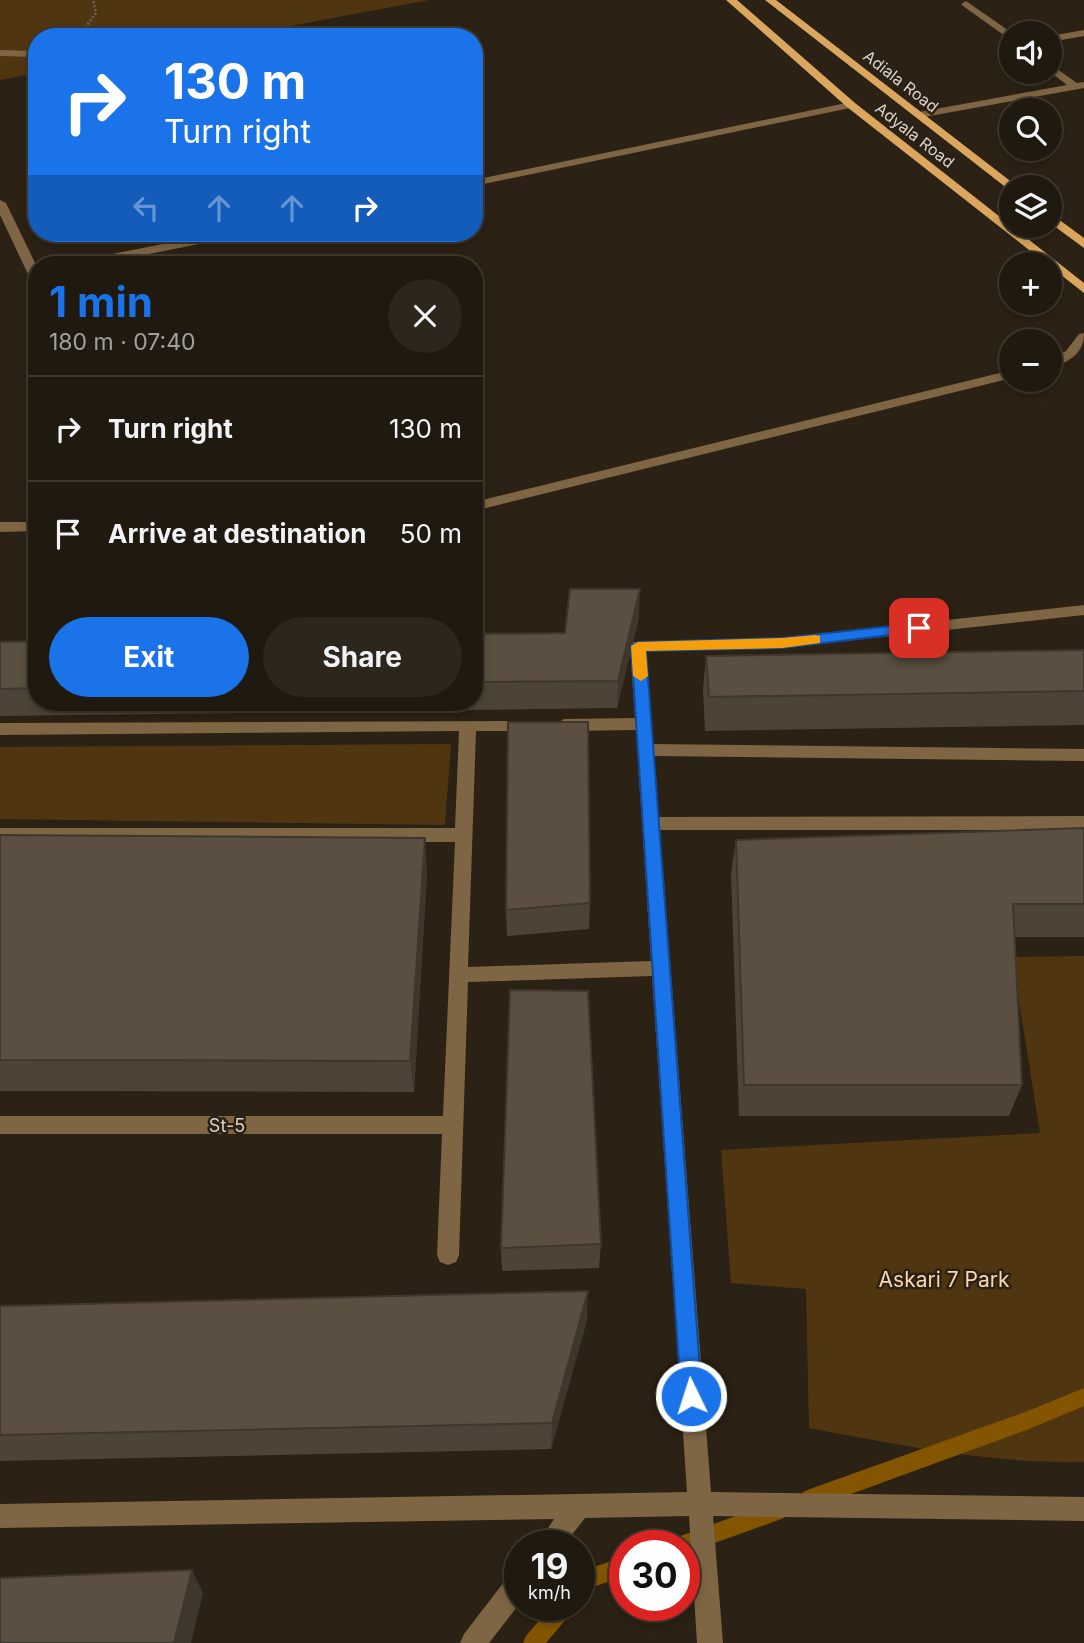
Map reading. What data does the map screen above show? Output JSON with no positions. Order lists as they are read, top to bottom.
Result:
{
  "streets": {
    "main road": ["Adiala Road", "Adyala Road"],
    "street": ["St-5"]
  },
  "parks": ["Askari 7 Park"],
  "page": {
    "map_buttons": ["+", "−"],
    "turn": ["130 m", "Turn right"],
    "heading": ["1 min", "180 m · 07:40"],
    "list": [
      {
        "name": "Turn right",
        "value": "130 m"
      },
      {
        "name": "Arrive at destination",
        "value": "50 m"
      }
    ],
    "buttons": ["Exit", "Share"],
    "speed": "19 km/h",
    "limit": "30"
  }
}
